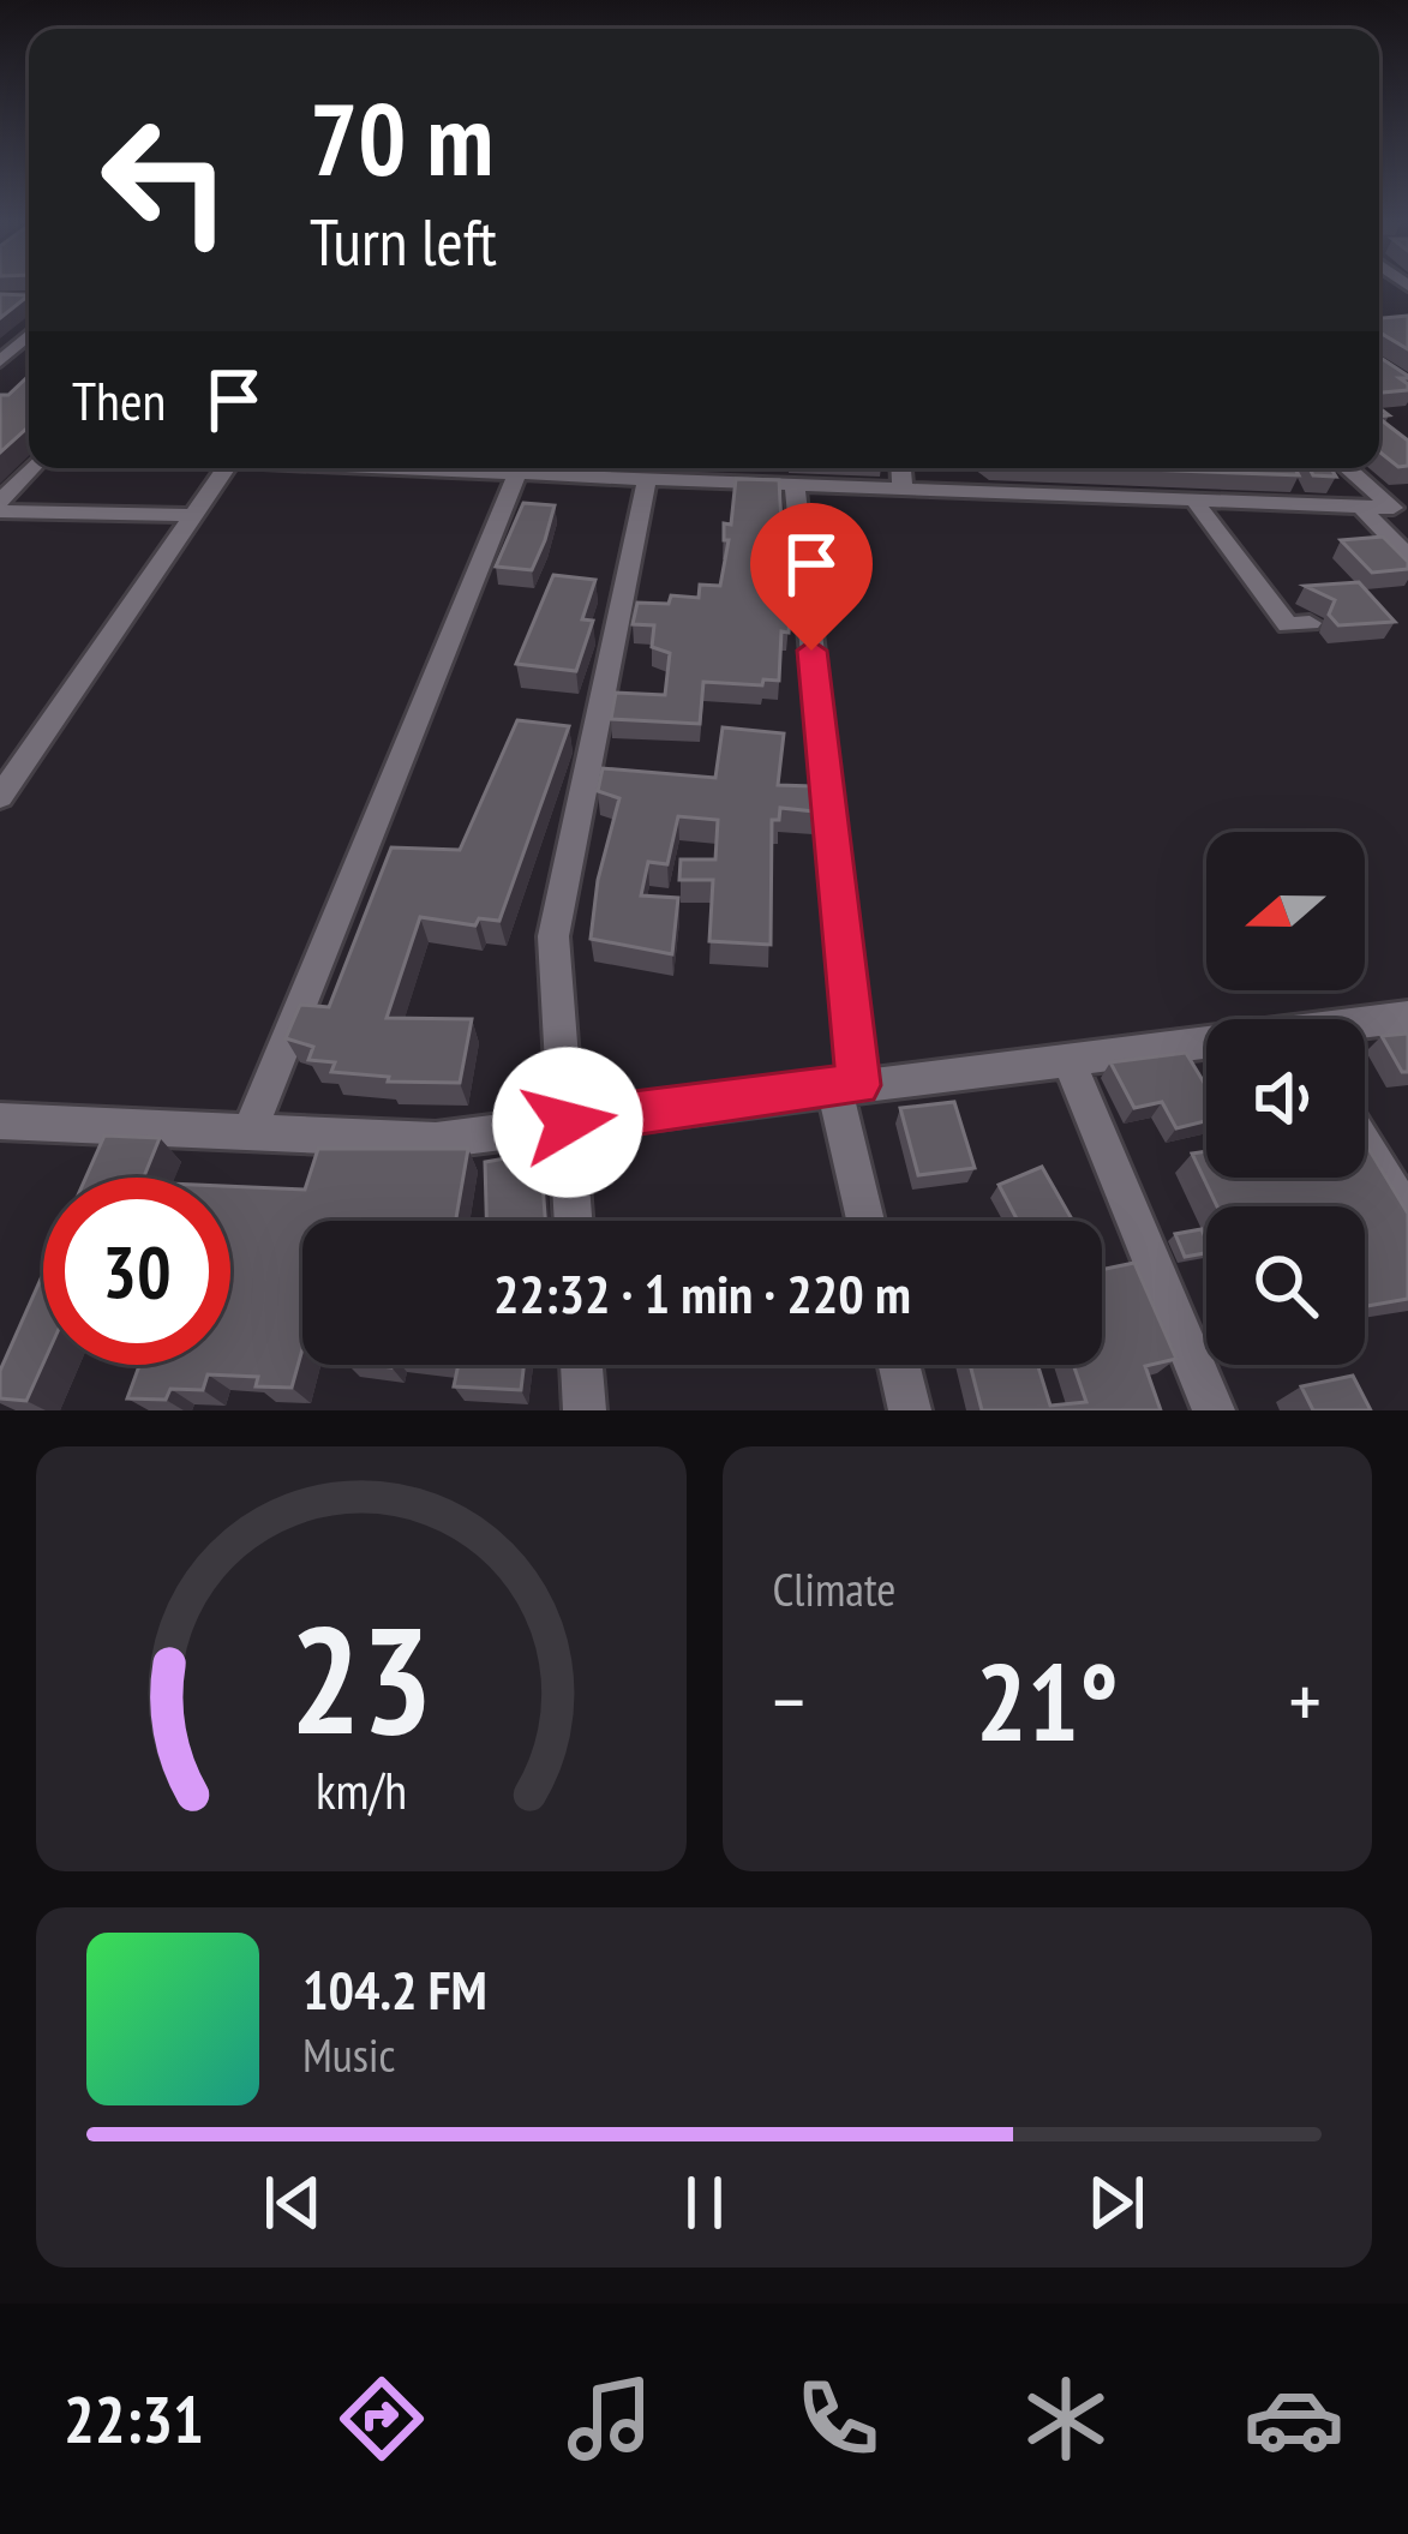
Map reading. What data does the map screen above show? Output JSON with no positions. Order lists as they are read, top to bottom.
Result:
{
  "north": "left",
  "page": {
    "turn": ["70 m", "Turn left"],
    "then": "Then",
    "limit": "30",
    "trip": "22:32 · 1 min · 220 m",
    "tile": "Climate",
    "heat": ["−", "21°", "+"],
    "song": ["104.2 FM", "Music"],
    "tabs": "22:31",
    "gauge": ["23", "km/h"]
  }
}
